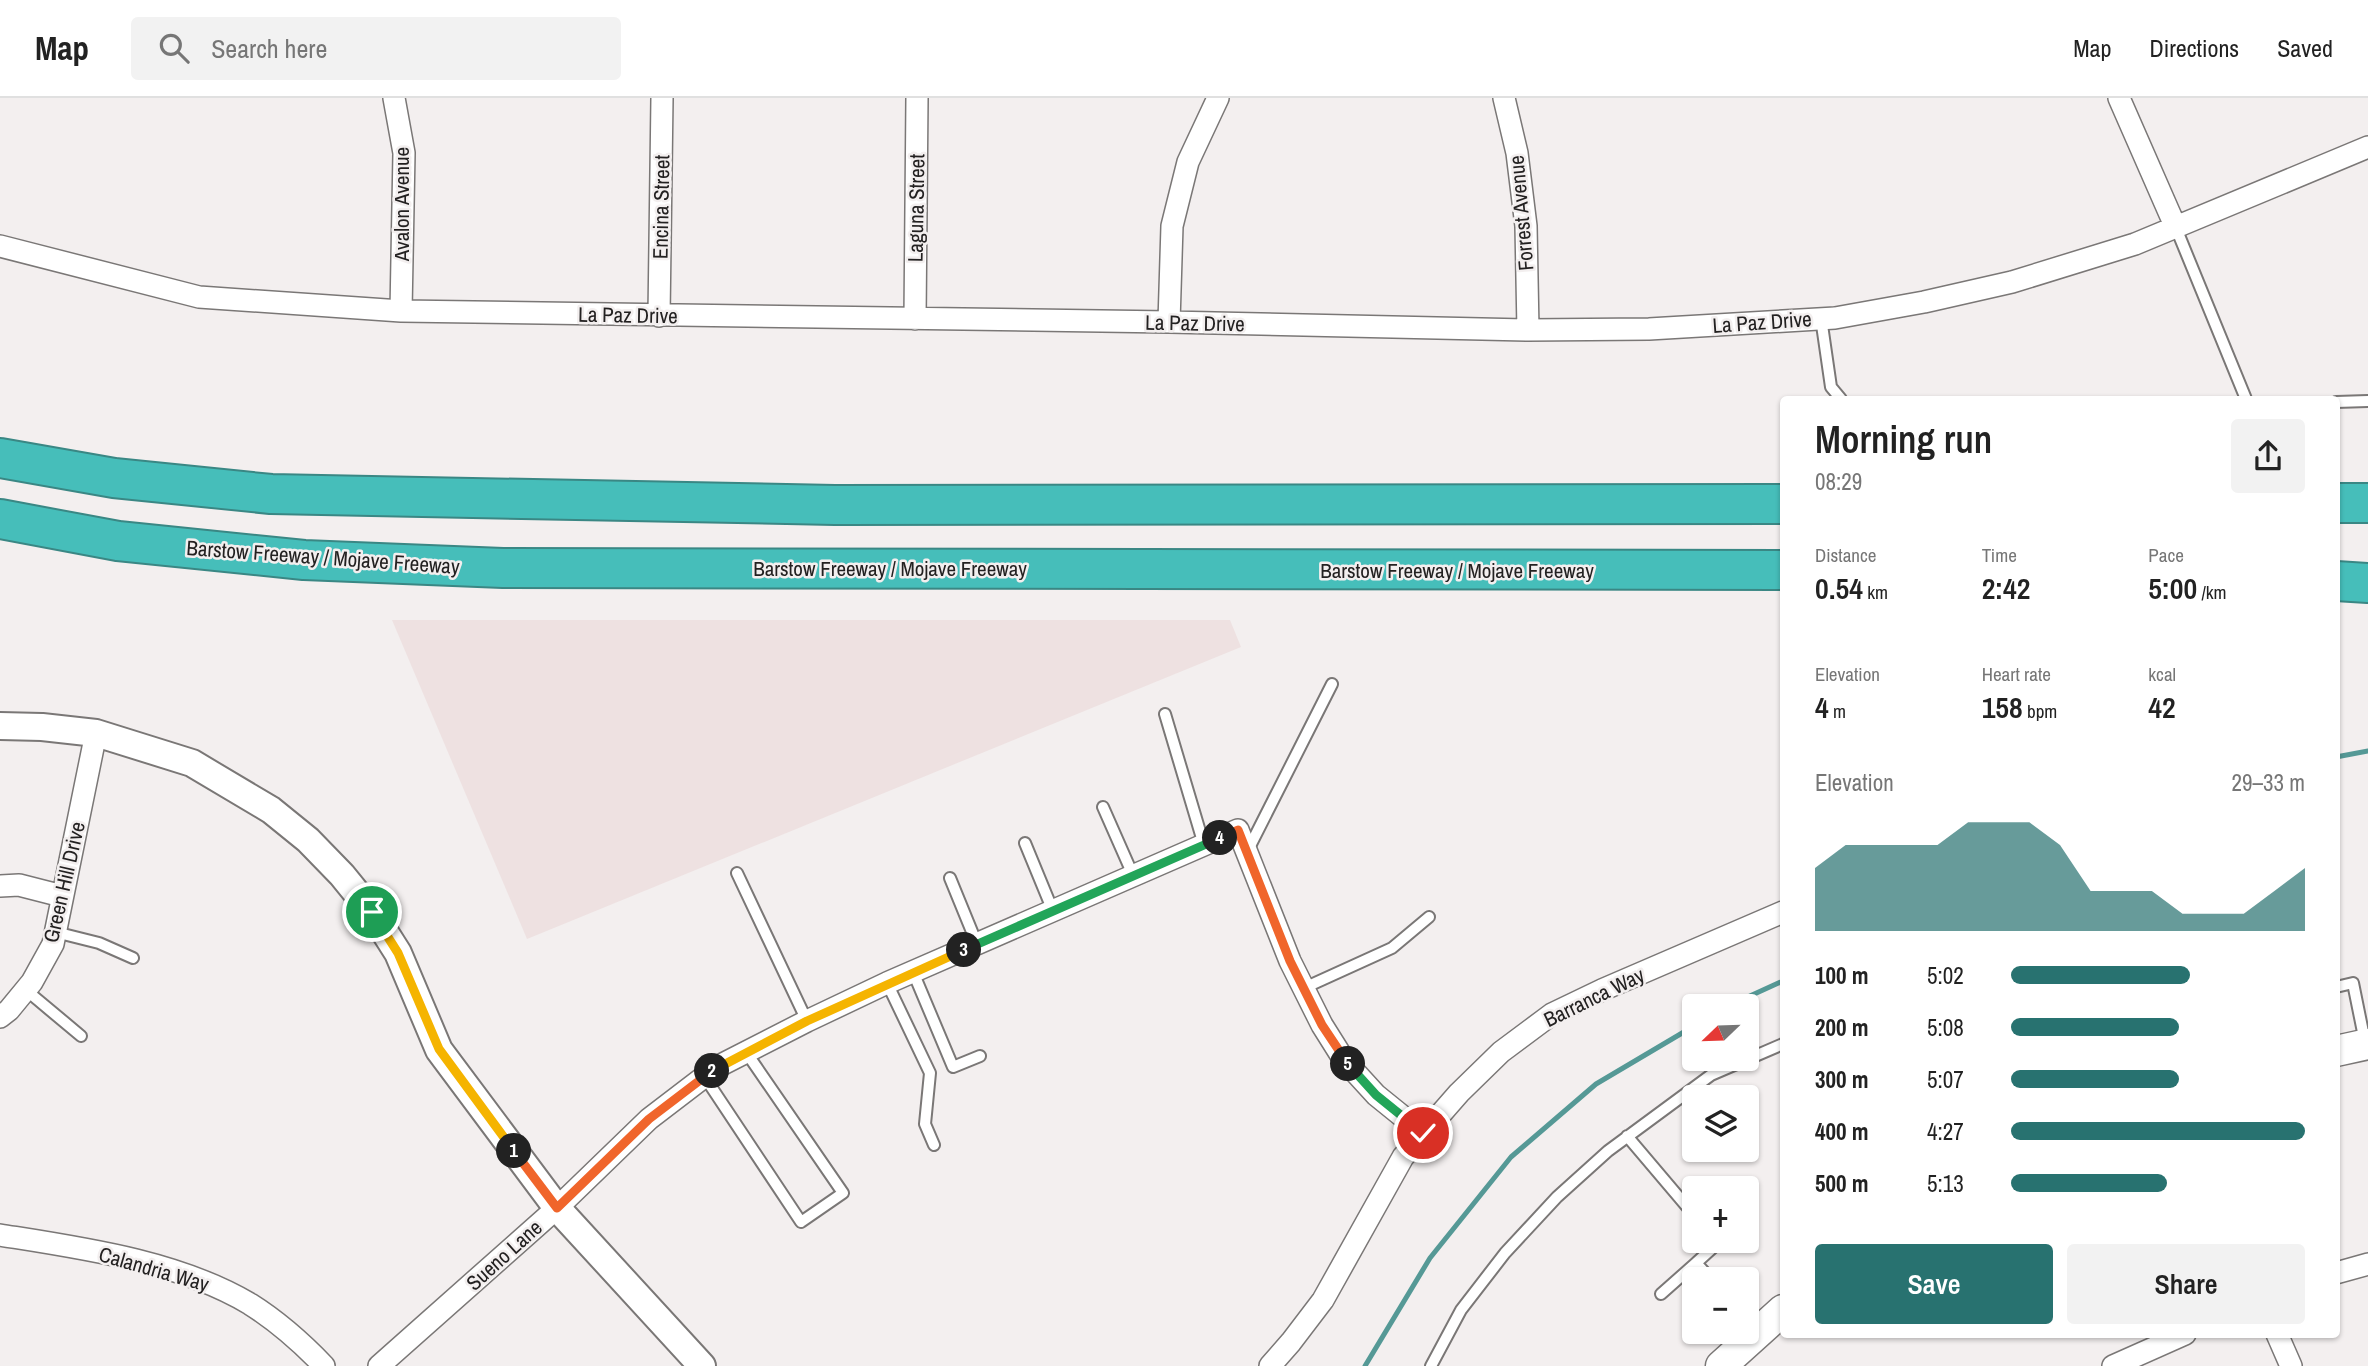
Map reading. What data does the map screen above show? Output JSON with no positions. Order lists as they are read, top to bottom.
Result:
{
  "streets": {
    "highway": ["Barstow Freeway / Mojave Freeway"],
    "street": [
      "Avalon Avenue",
      "Encina Street",
      "Laguna Street",
      "Forrest Avenue",
      "La Paz Drive",
      "Green Hill Drive",
      "Barranca Way",
      "Sueno Lane",
      "Calandria Way"
    ]
  },
  "crossings": [
    ["Avalon Avenue", "La Paz Drive"],
    ["Encina Street", "La Paz Drive"],
    ["Laguna Street", "La Paz Drive"],
    ["Forrest Avenue", "La Paz Drive"],
    ["Barranca Way", "Sueno Lane"]
  ],
  "north": "bottom left",
  "page": {
    "header": "Map",
    "search": "Search here",
    "nav": ["Map", "Directions", "Saved"],
    "heading": ["Morning run", "08:29"],
    "stats": [
      ["Distance", "0.54 km"],
      ["Time", "2:42"],
      ["Pace", "5:00 /km"],
      ["Elevation", "4 m"],
      ["Heart rate", "158 bpm"],
      ["kcal", "42"]
    ],
    "chart": ["Elevation", "29–33 m"],
    "pins": [
      "4",
      "3",
      "5",
      "2",
      "1"
    ],
    "list": [
      {
        "name": "100 m",
        "note": "5:02"
      },
      {
        "name": "200 m",
        "note": "5:08"
      },
      {
        "name": "300 m",
        "note": "5:07"
      },
      {
        "name": "400 m",
        "note": "4:27"
      },
      {
        "name": "500 m",
        "note": "5:13"
      }
    ],
    "map_buttons": ["+", "−"],
    "buttons": ["Save", "Share"]
  }
}
